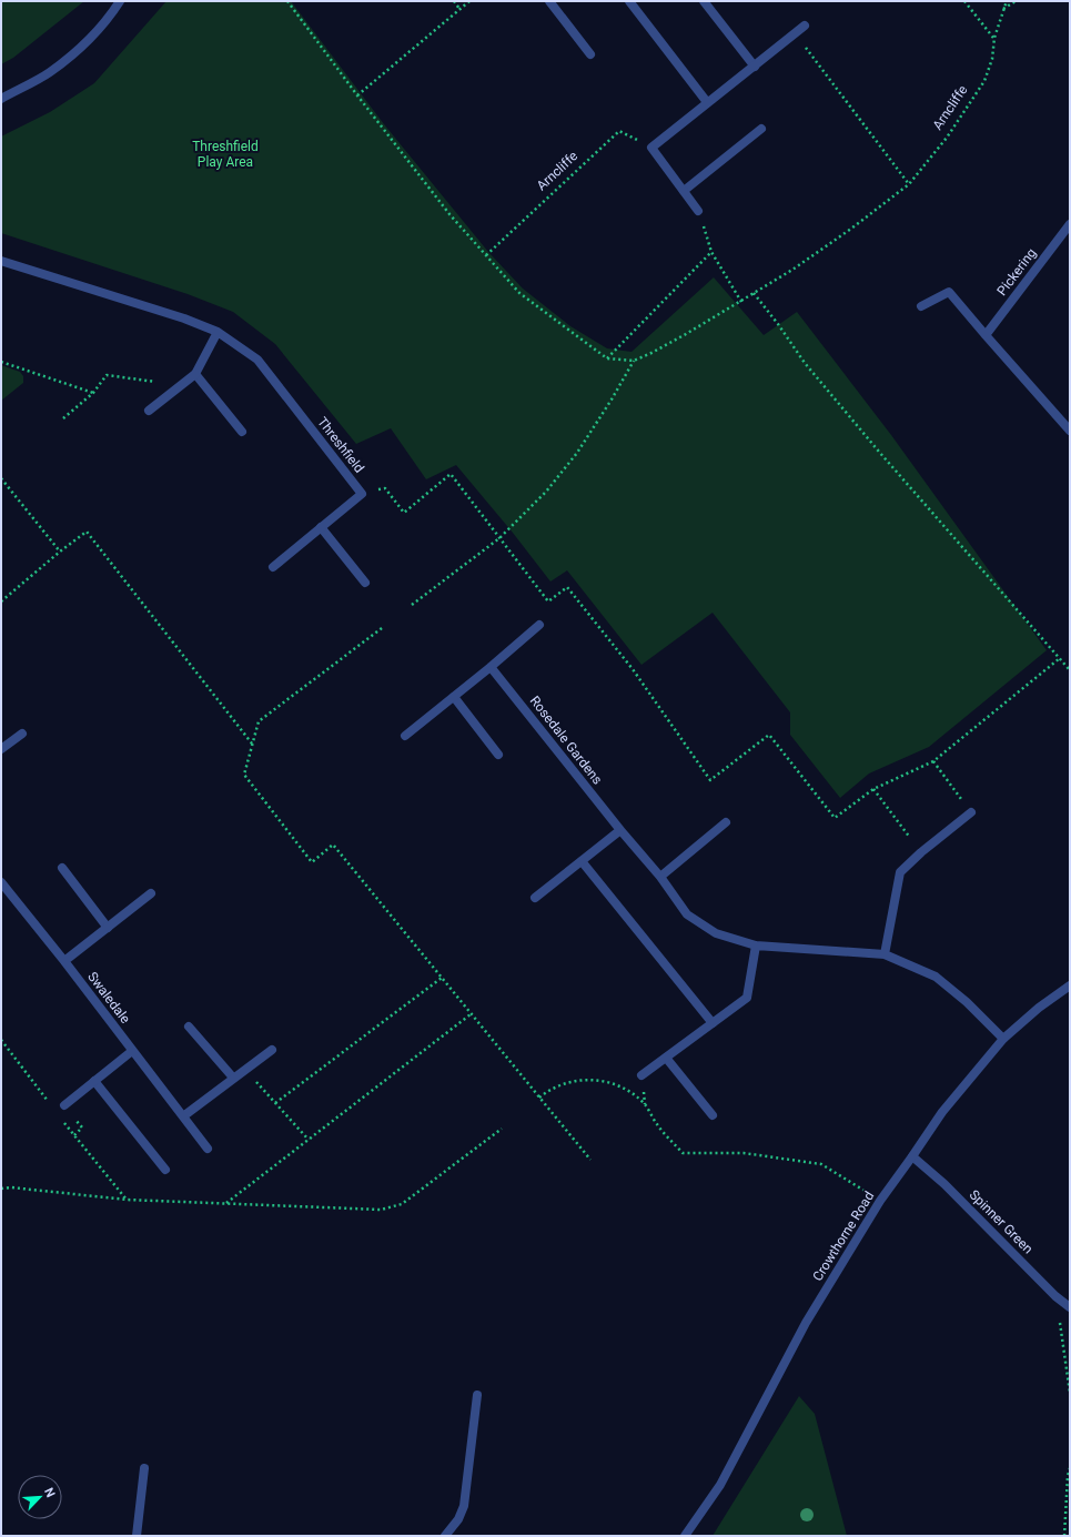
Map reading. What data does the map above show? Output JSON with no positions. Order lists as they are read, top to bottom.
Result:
{
  "streets": {
    "street": [
      "Pickering",
      "Threshfield",
      "Rosedale Gardens",
      "Swaledale",
      "Spinner Green",
      "Crowthorne Road"
    ],
    "path": ["Arncliffe"]
  },
  "crossings": [
    ["Rosedale Gardens", "Crowthorne Road"],
    ["Spinner Green", "Crowthorne Road"]
  ],
  "parks": ["Threshfield Play Area"],
  "north": "top right"
}
